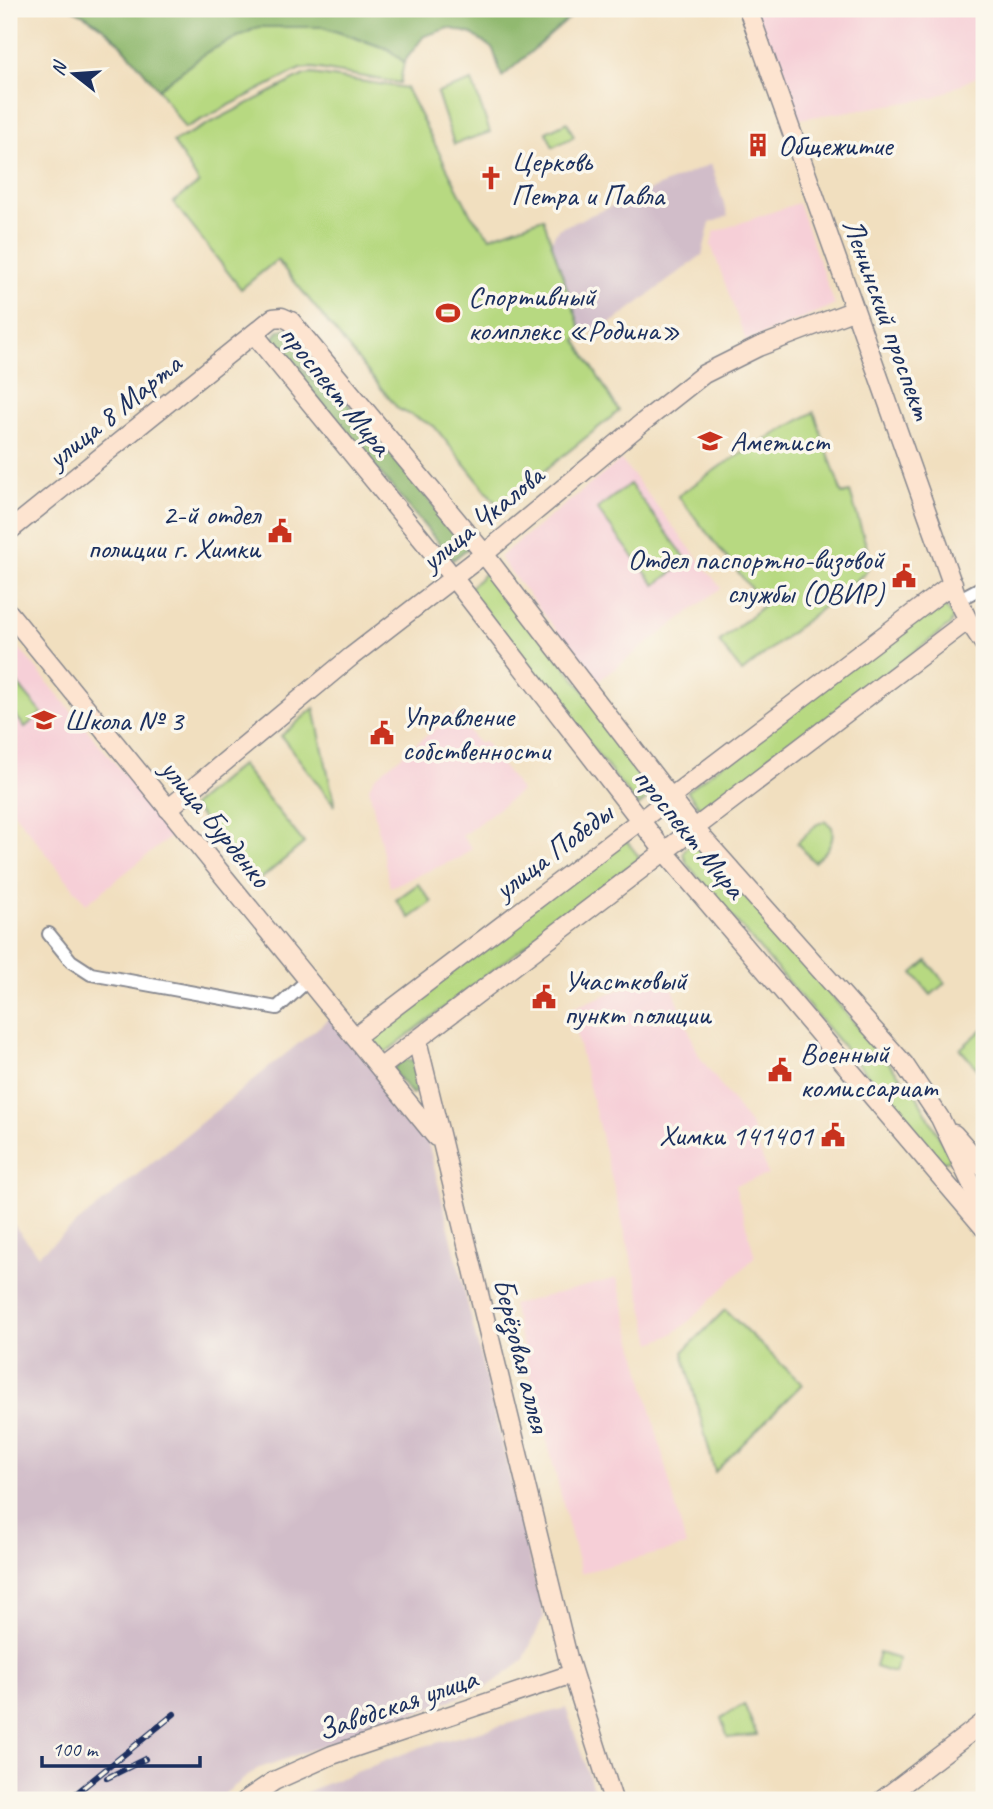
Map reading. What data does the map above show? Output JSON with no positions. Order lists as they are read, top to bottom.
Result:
{
  "streets": {
    "street": [
      "Ленинский проспект",
      "проспект Мира",
      "улица 8 Марта",
      "улица Чкалова",
      "улица Бурденко",
      "улица Победы",
      "Берёзовая аллея",
      "Заводская улица"
    ]
  },
  "crossings": [
    ["Ленинский проспект", "улица Чкалова"],
    ["Ленинский проспект", "улица Победы"],
    ["проспект Мира", "улица 8 Марта"],
    ["проспект Мира", "улица Чкалова"],
    ["проспект Мира", "улица Победы"],
    ["улица Чкалова", "улица Бурденко"],
    ["улица Бурденко", "улица Победы"],
    ["улица Бурденко", "Берёзовая аллея"],
    ["Берёзовая аллея", "Заводская улица"]
  ],
  "places": {
    "building": ["Общежитие"],
    "church": ["Церковь Петра и Павла"],
    "sports": ["Спортивный комплекс «Родина»"],
    "school or university": ["Аметист", "Школа № 3"],
    "public building": [
      "2-й отдел полиции г. Химки",
      "Отдел паспортно-визовой службы (ОВИР)",
      "Управление собственности",
      "Участковый пункт полиции",
      "Военный комиссариат",
      "Химки 141401"
    ]
  },
  "scale_bar": "100 m",
  "north": "left"
}
